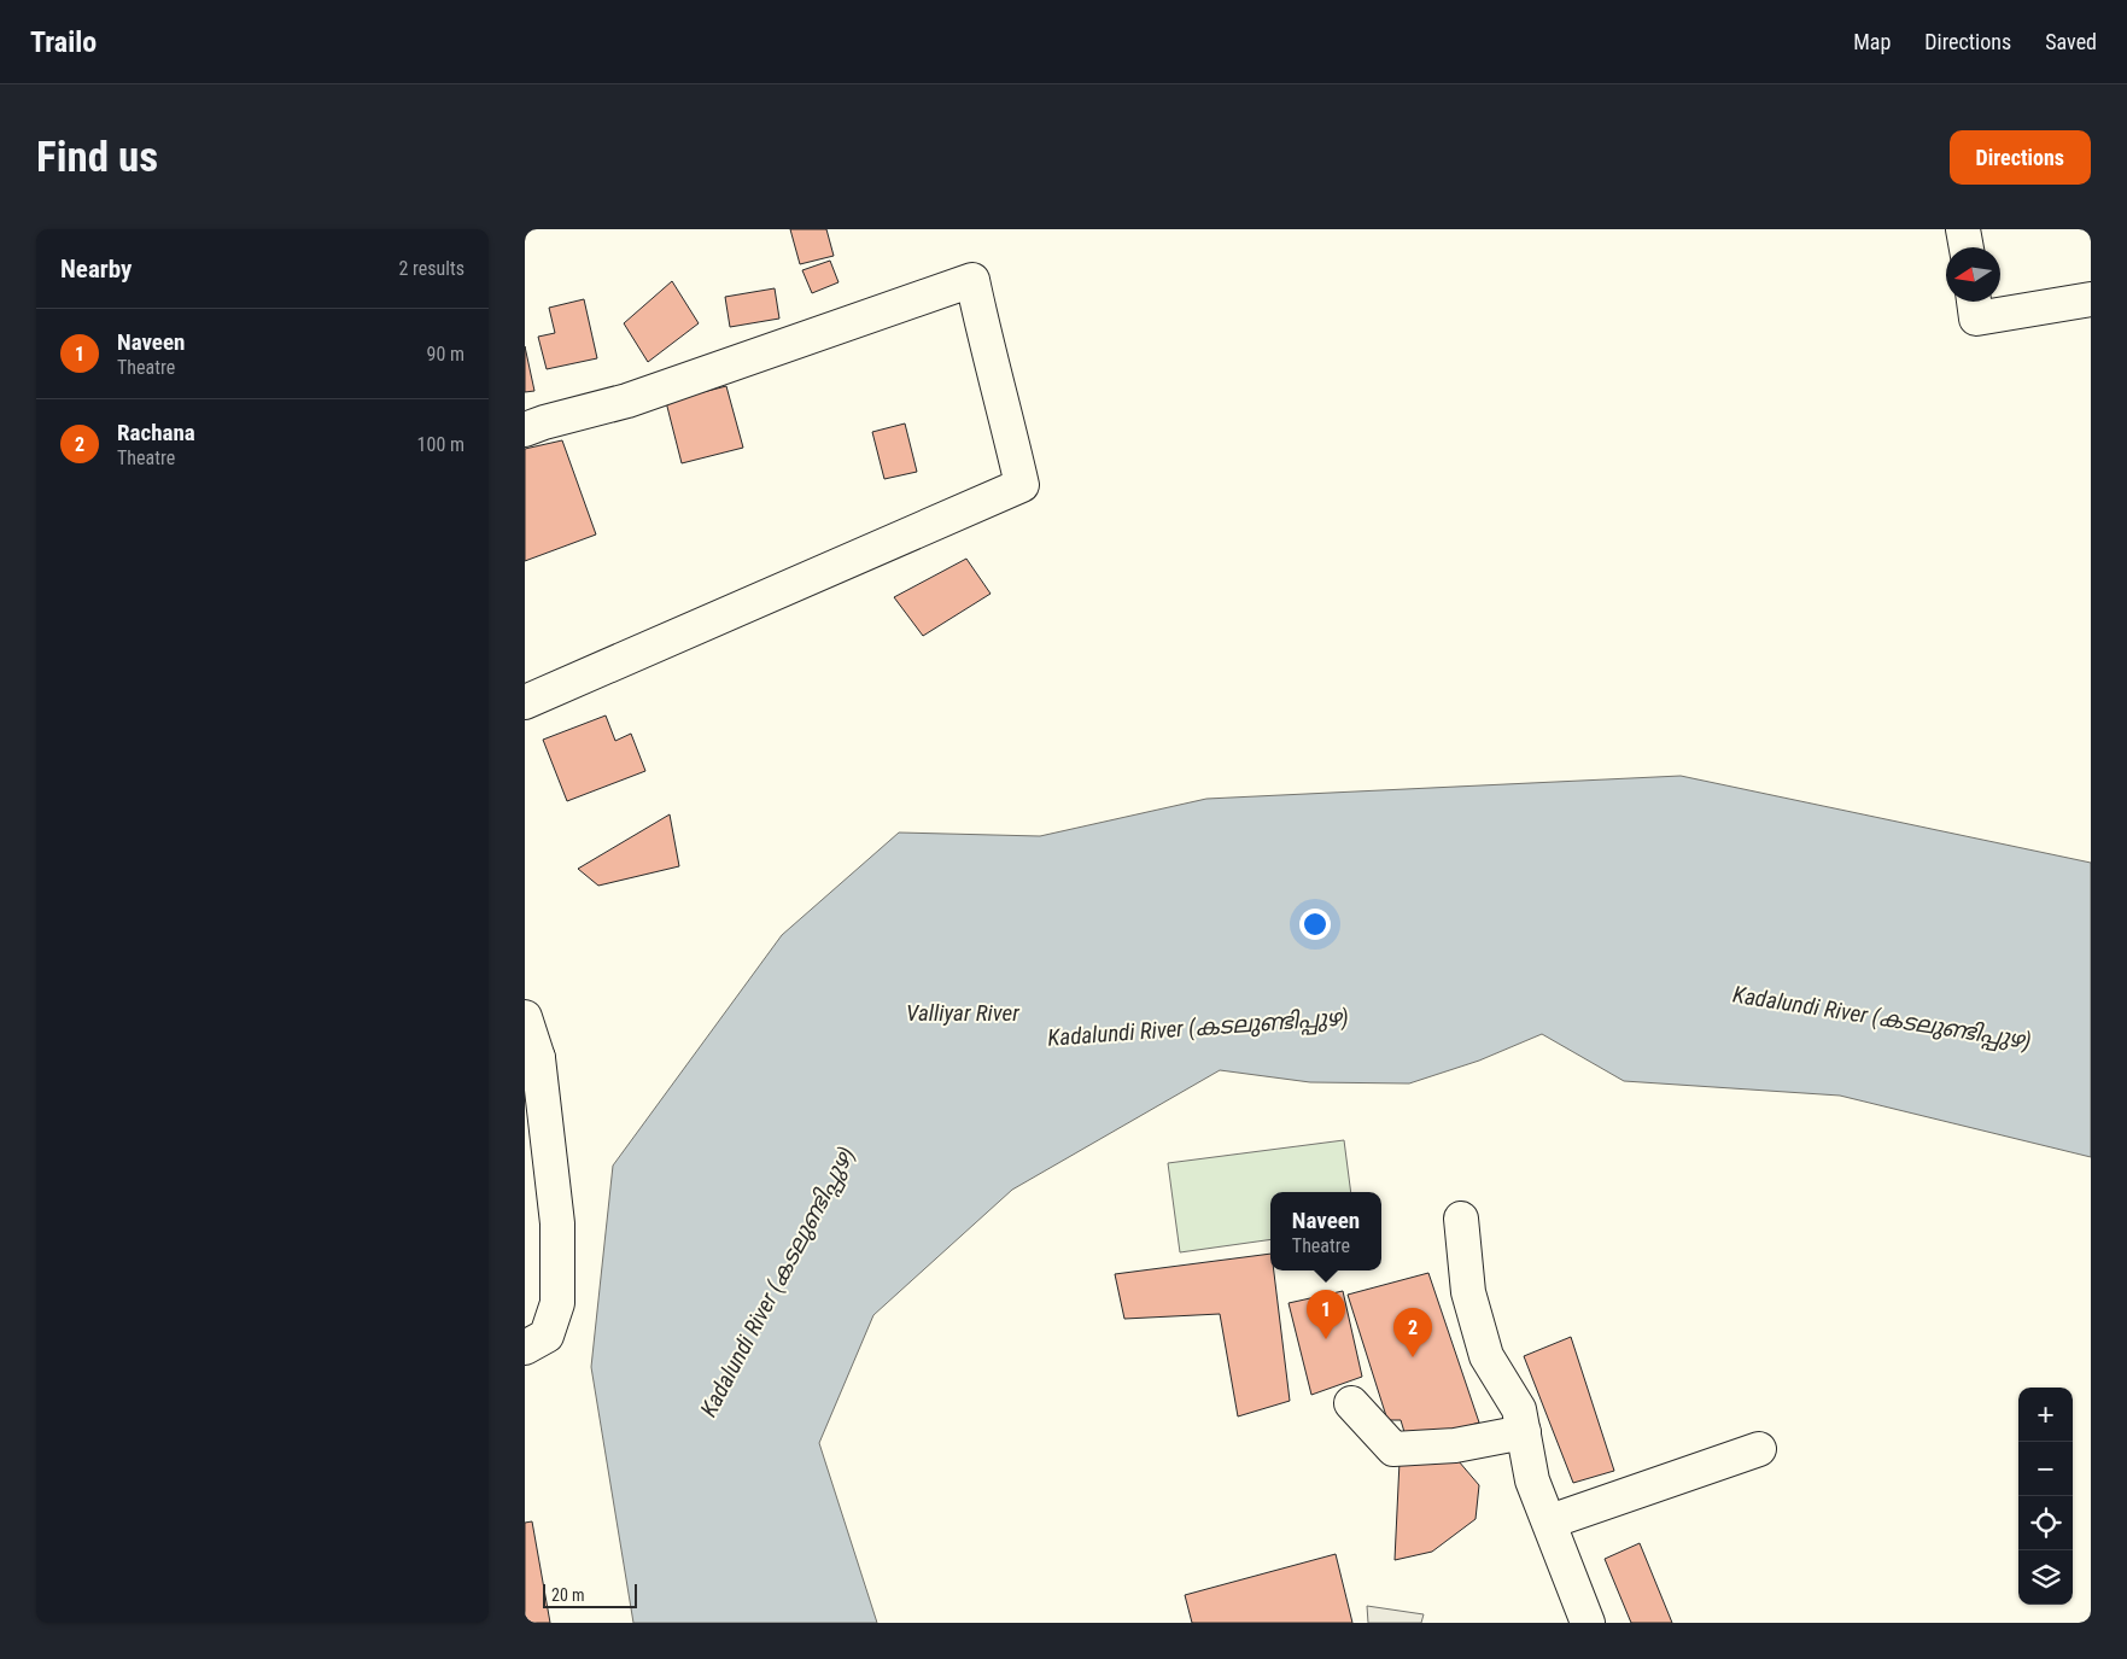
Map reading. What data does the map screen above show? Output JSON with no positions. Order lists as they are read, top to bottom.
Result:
{
  "water": ["Valliyar River", "Kadalundi River (കടലുണ്ടിപ്പുഴ)"],
  "scale_bar": "20 m",
  "north": "left",
  "page": {
    "header": "Trailo",
    "nav": ["Map", "Directions", "Saved"],
    "buttons": "Directions",
    "title": "Find us",
    "heading": ["Nearby", "2 results"],
    "list": [
      {
        "mark": "1",
        "name": "Naveen",
        "note": "Theatre",
        "value": "90 m"
      },
      {
        "mark": "2",
        "name": "Rachana",
        "note": "Theatre",
        "value": "100 m"
      }
    ],
    "popup": ["Naveen", "Theatre"],
    "pins": ["1", "2"],
    "map_buttons": ["+", "−"],
    "scale": "20 m"
  }
}
